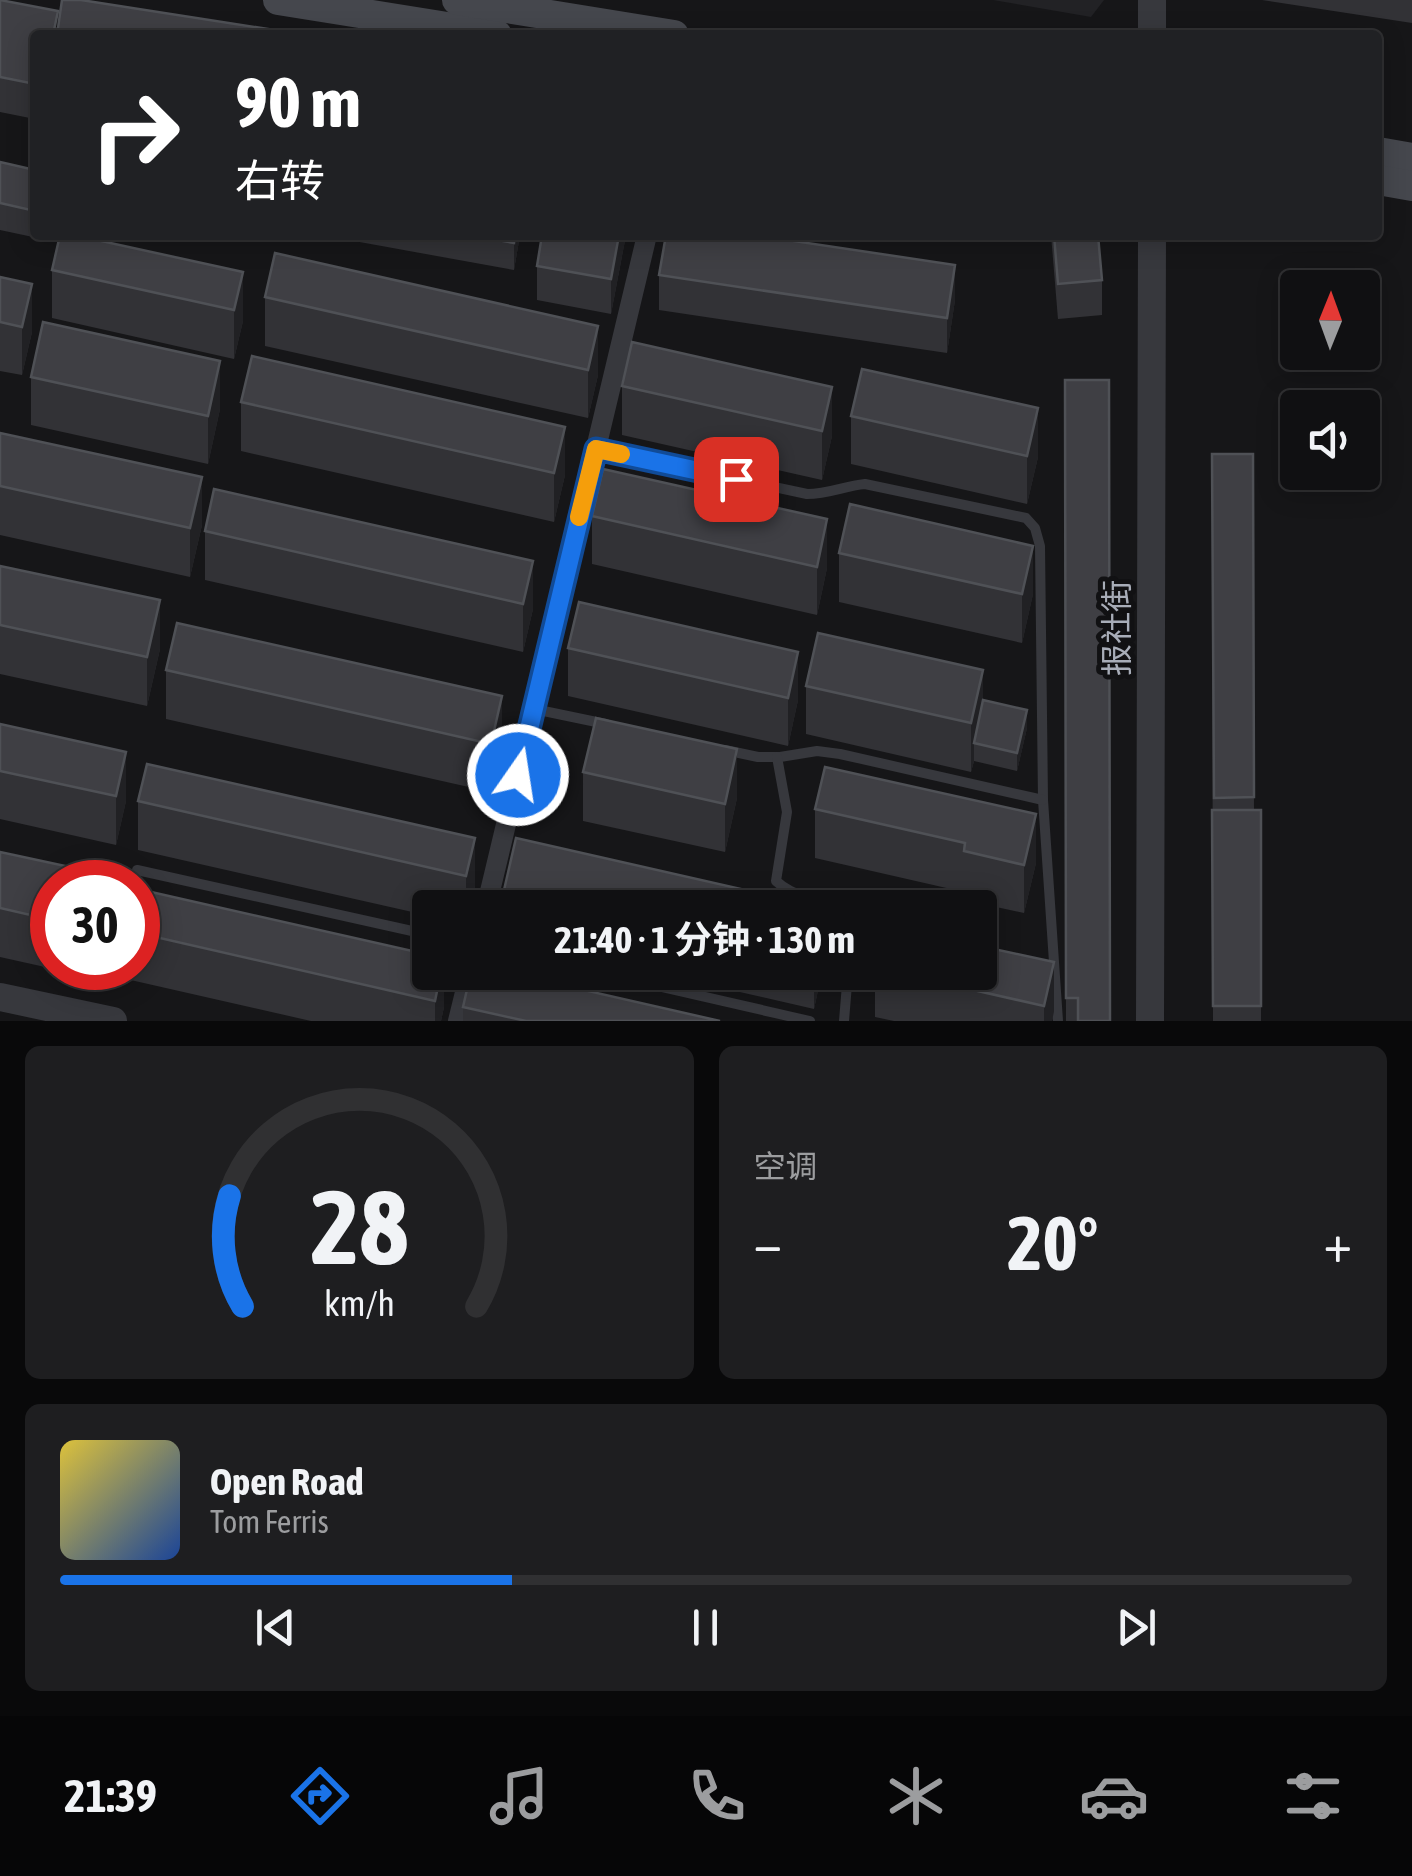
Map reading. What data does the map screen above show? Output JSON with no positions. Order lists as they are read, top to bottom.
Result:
{
  "streets": {
    "street": ["报社街"]
  },
  "north": "top",
  "page": {
    "turn": ["90 m", "右转"],
    "limit": "30",
    "trip": "21:40 · 1 分钟 · 130 m",
    "tile": "空调",
    "heat": ["−", "20°", "+"],
    "song": ["Open Road", "Tom Ferris"],
    "tabs": "21:39",
    "gauge": ["28", "km/h"]
  }
}
